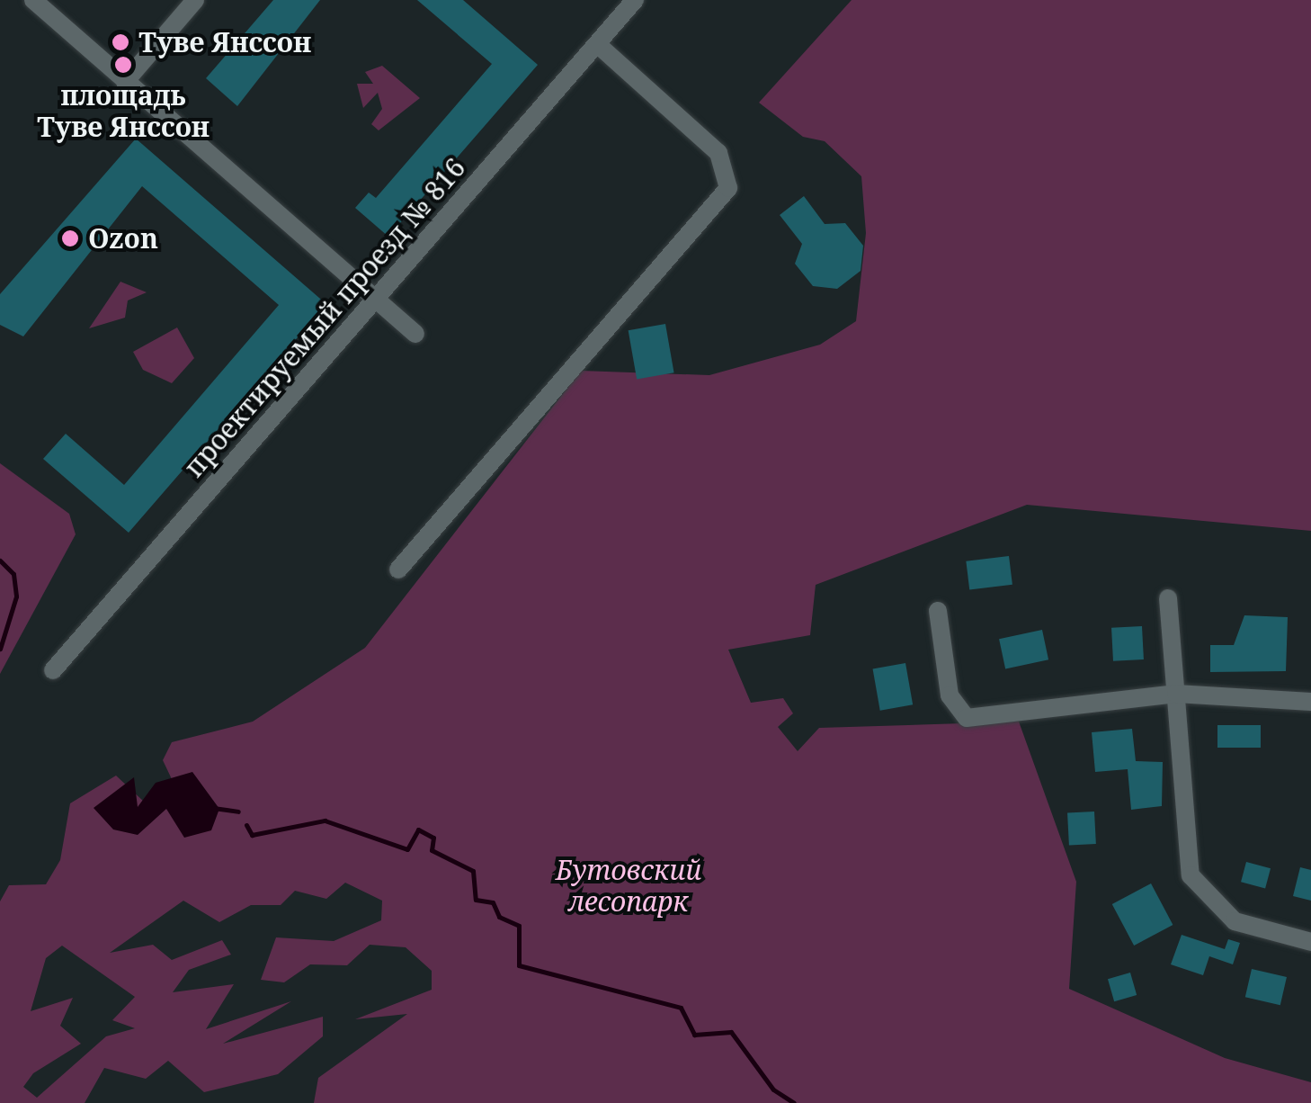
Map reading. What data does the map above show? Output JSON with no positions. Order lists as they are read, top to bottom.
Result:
{
  "streets": {
    "street": ["проектируемый проезд № 816"]
  },
  "parks": ["Бутовский лесопарк"],
  "places": ["Туве Янссон", "площадь Туве Янссон", "Ozon"]
}
